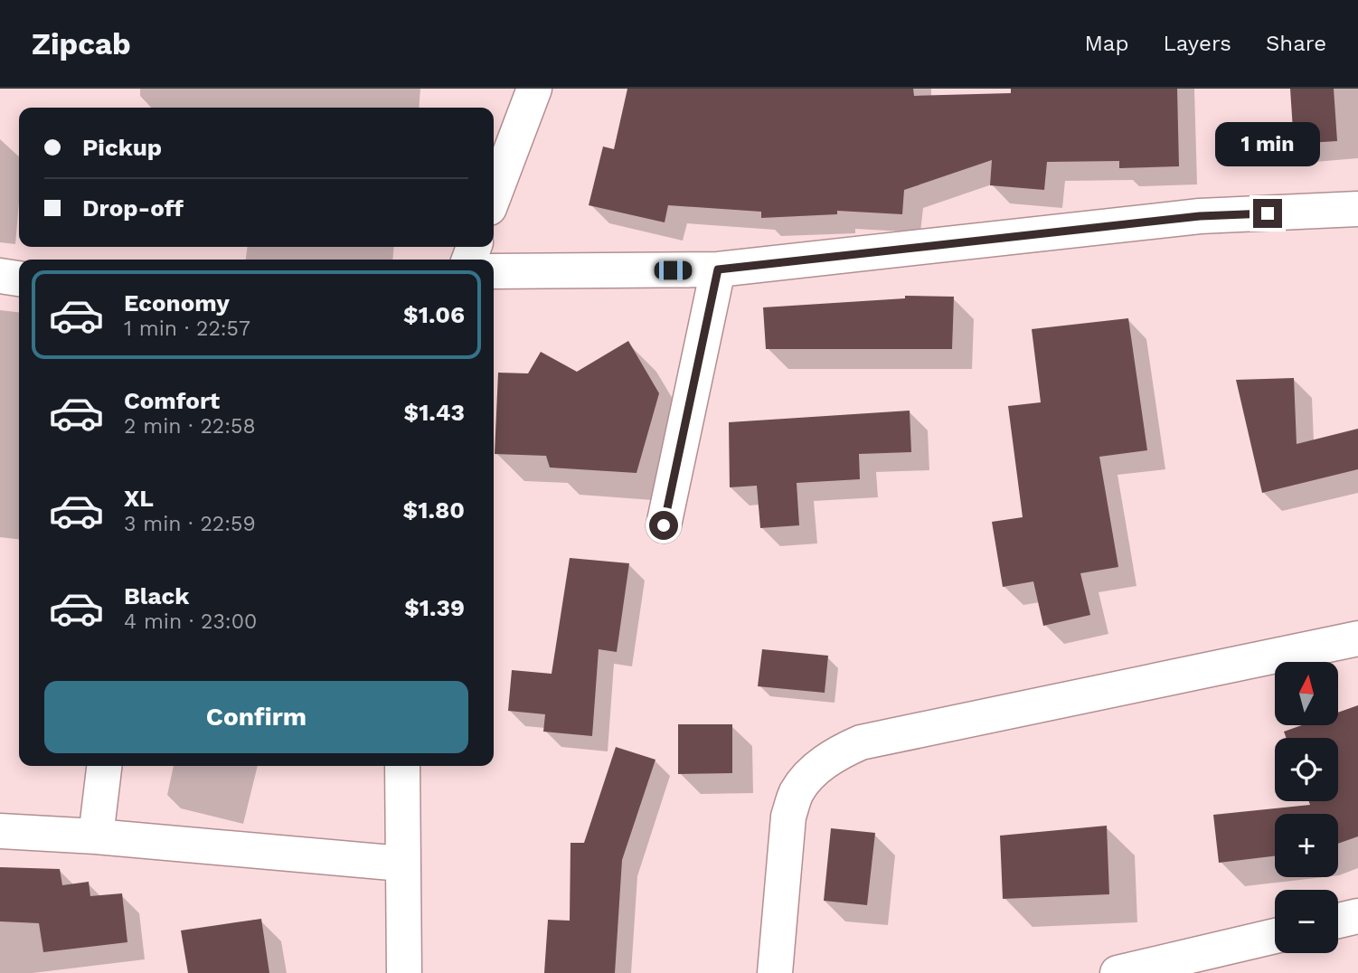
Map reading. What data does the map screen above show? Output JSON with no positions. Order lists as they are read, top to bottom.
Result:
{
  "north": "top",
  "page": {
    "header": "Zipcab",
    "nav": ["Map", "Layers", "Share"],
    "banner": ["Pickup", "Drop-off"],
    "bubble": "1 min",
    "list": [
      {
        "name": "Economy",
        "note": "1 min · 22:57",
        "value": "$1.06"
      },
      {
        "name": "Comfort",
        "note": "2 min · 22:58",
        "value": "$1.43"
      },
      {
        "name": "XL",
        "note": "3 min · 22:59",
        "value": "$1.80"
      },
      {
        "name": "Black",
        "note": "4 min · 23:00",
        "value": "$1.39"
      }
    ],
    "map_buttons": ["+", "−"],
    "buttons": "Confirm"
  }
}
